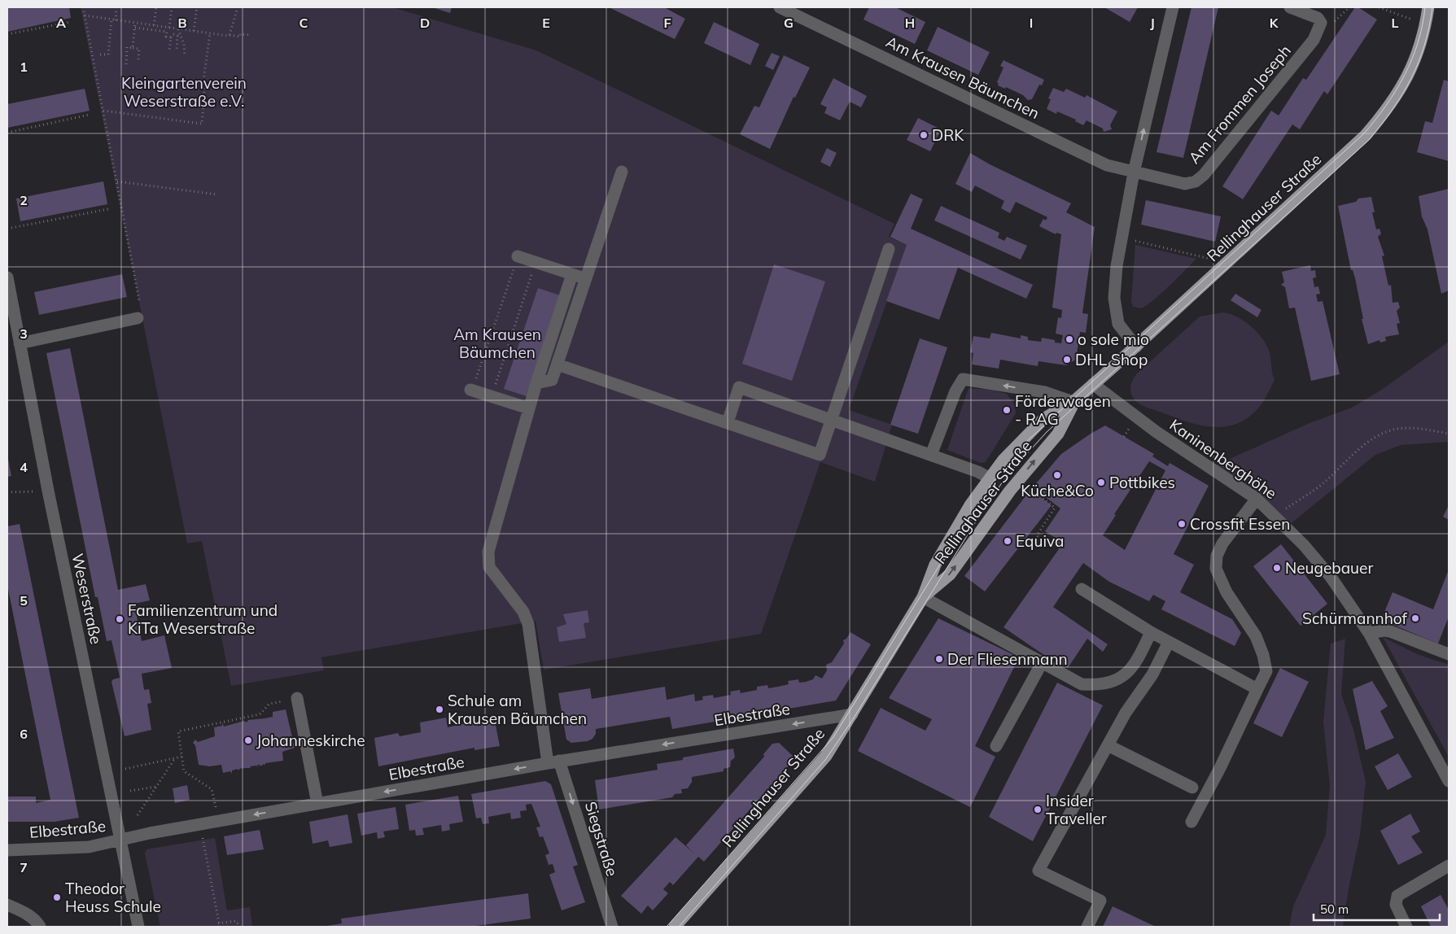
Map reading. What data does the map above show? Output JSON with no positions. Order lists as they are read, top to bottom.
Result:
{
  "streets": {
    "main road": ["Rellinghauser Straße"],
    "street": [
      "Am Krausen Bäumchen",
      "Am Frommen Joseph",
      "Kaninenberghöhe",
      "Weserstraße",
      "Elbestraße",
      "Siegstraße"
    ]
  },
  "crossings": [
    ["Am Krausen Bäumchen", "Am Frommen Joseph"],
    ["Rellinghauser Straße", "Kaninenberghöhe"],
    ["Rellinghauser Straße", "Elbestraße"],
    ["Weserstraße", "Elbestraße"],
    ["Elbestraße", "Siegstraße"]
  ],
  "one_way": ["Elbestraße"],
  "parks": ["Kleingartenverein Weserstraße e.V.", "Am Krausen Bäumchen"],
  "places": [
    "DRK",
    "o sole mio",
    "DHL Shop",
    "Förderwagen - RAG",
    "Küche&Co",
    "Pottbikes",
    "Crossfit Essen",
    "Equiva",
    "Neugebauer",
    "Schürmannhof",
    "Familienzentrum und KiTa Weserstraße",
    "Der Fliesenmann",
    "Schule am Krausen Bäumchen",
    "Johanneskirche",
    "Insider Traveller",
    "Theodor Heuss Schule"
  ],
  "scale_bar": "50 m",
  "grid": {
    "columns": [
      "A",
      "B",
      "C",
      "D",
      "E",
      "F",
      "G",
      "H",
      "I",
      "J",
      "K",
      "L"
    ],
    "rows": [
      "1",
      "2",
      "3",
      "4",
      "5",
      "6",
      "7"
    ]
  }
}
